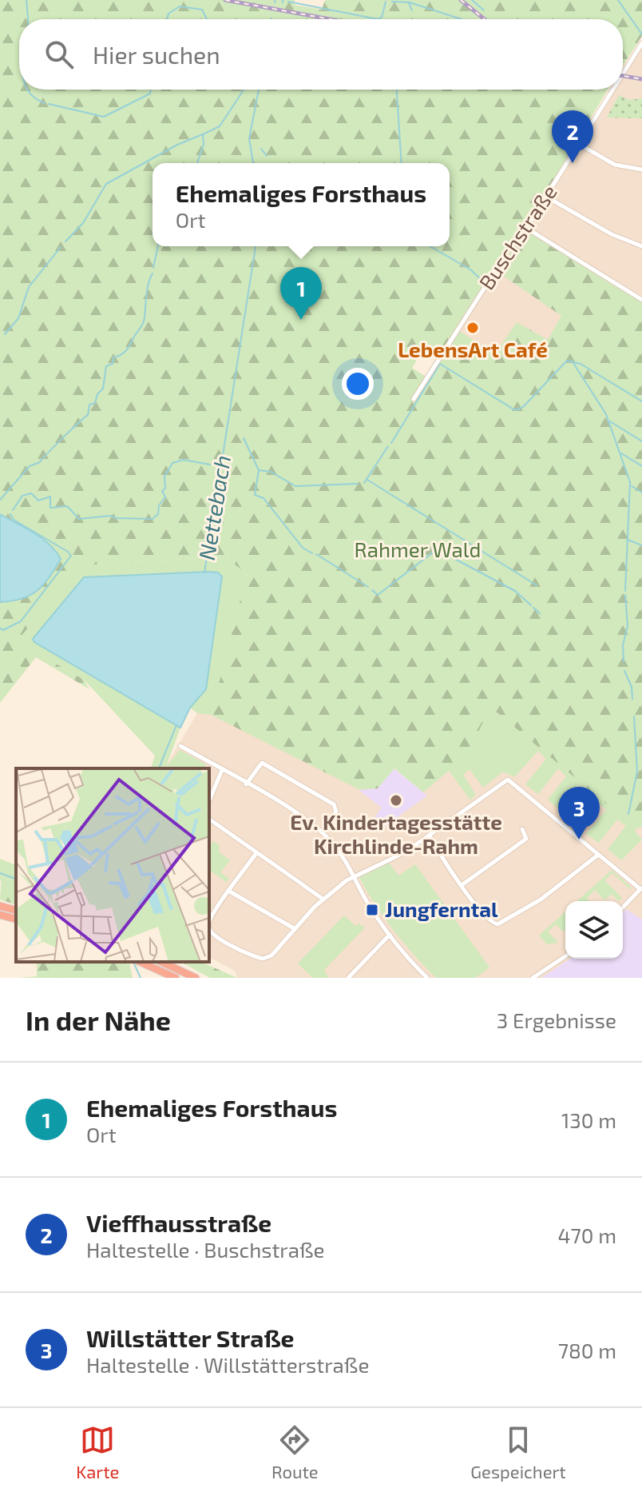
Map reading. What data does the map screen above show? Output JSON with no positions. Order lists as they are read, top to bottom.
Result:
{
  "streets": {
    "street": ["Buschstraße"]
  },
  "water": ["Nettebach"],
  "parks": ["Rahmer Wald"],
  "places": {
    "other": ["LebensArt Café", "Ev. Kindertagesstätte Kirchlinde-Rahm"],
    "transit": ["Jungferntal"]
  },
  "page": {
    "search": "Hier suchen",
    "pins": ["2", "1", "3"],
    "popup": ["Ehemaliges Forsthaus", "Ort"],
    "heading": ["In der Nähe", "3 Ergebnisse"],
    "list": [
      {
        "mark": "1",
        "name": "Ehemaliges Forsthaus",
        "note": "Ort",
        "value": "130 m"
      },
      {
        "mark": "2",
        "name": "Vieffhausstraße",
        "note": "Haltestelle · Buschstraße",
        "value": "470 m"
      },
      {
        "mark": "3",
        "name": "Willstätter Straße",
        "note": "Haltestelle · Willstätterstraße",
        "value": "780 m"
      }
    ],
    "nav": ["Karte", "Route", "Gespeichert"]
  }
}
